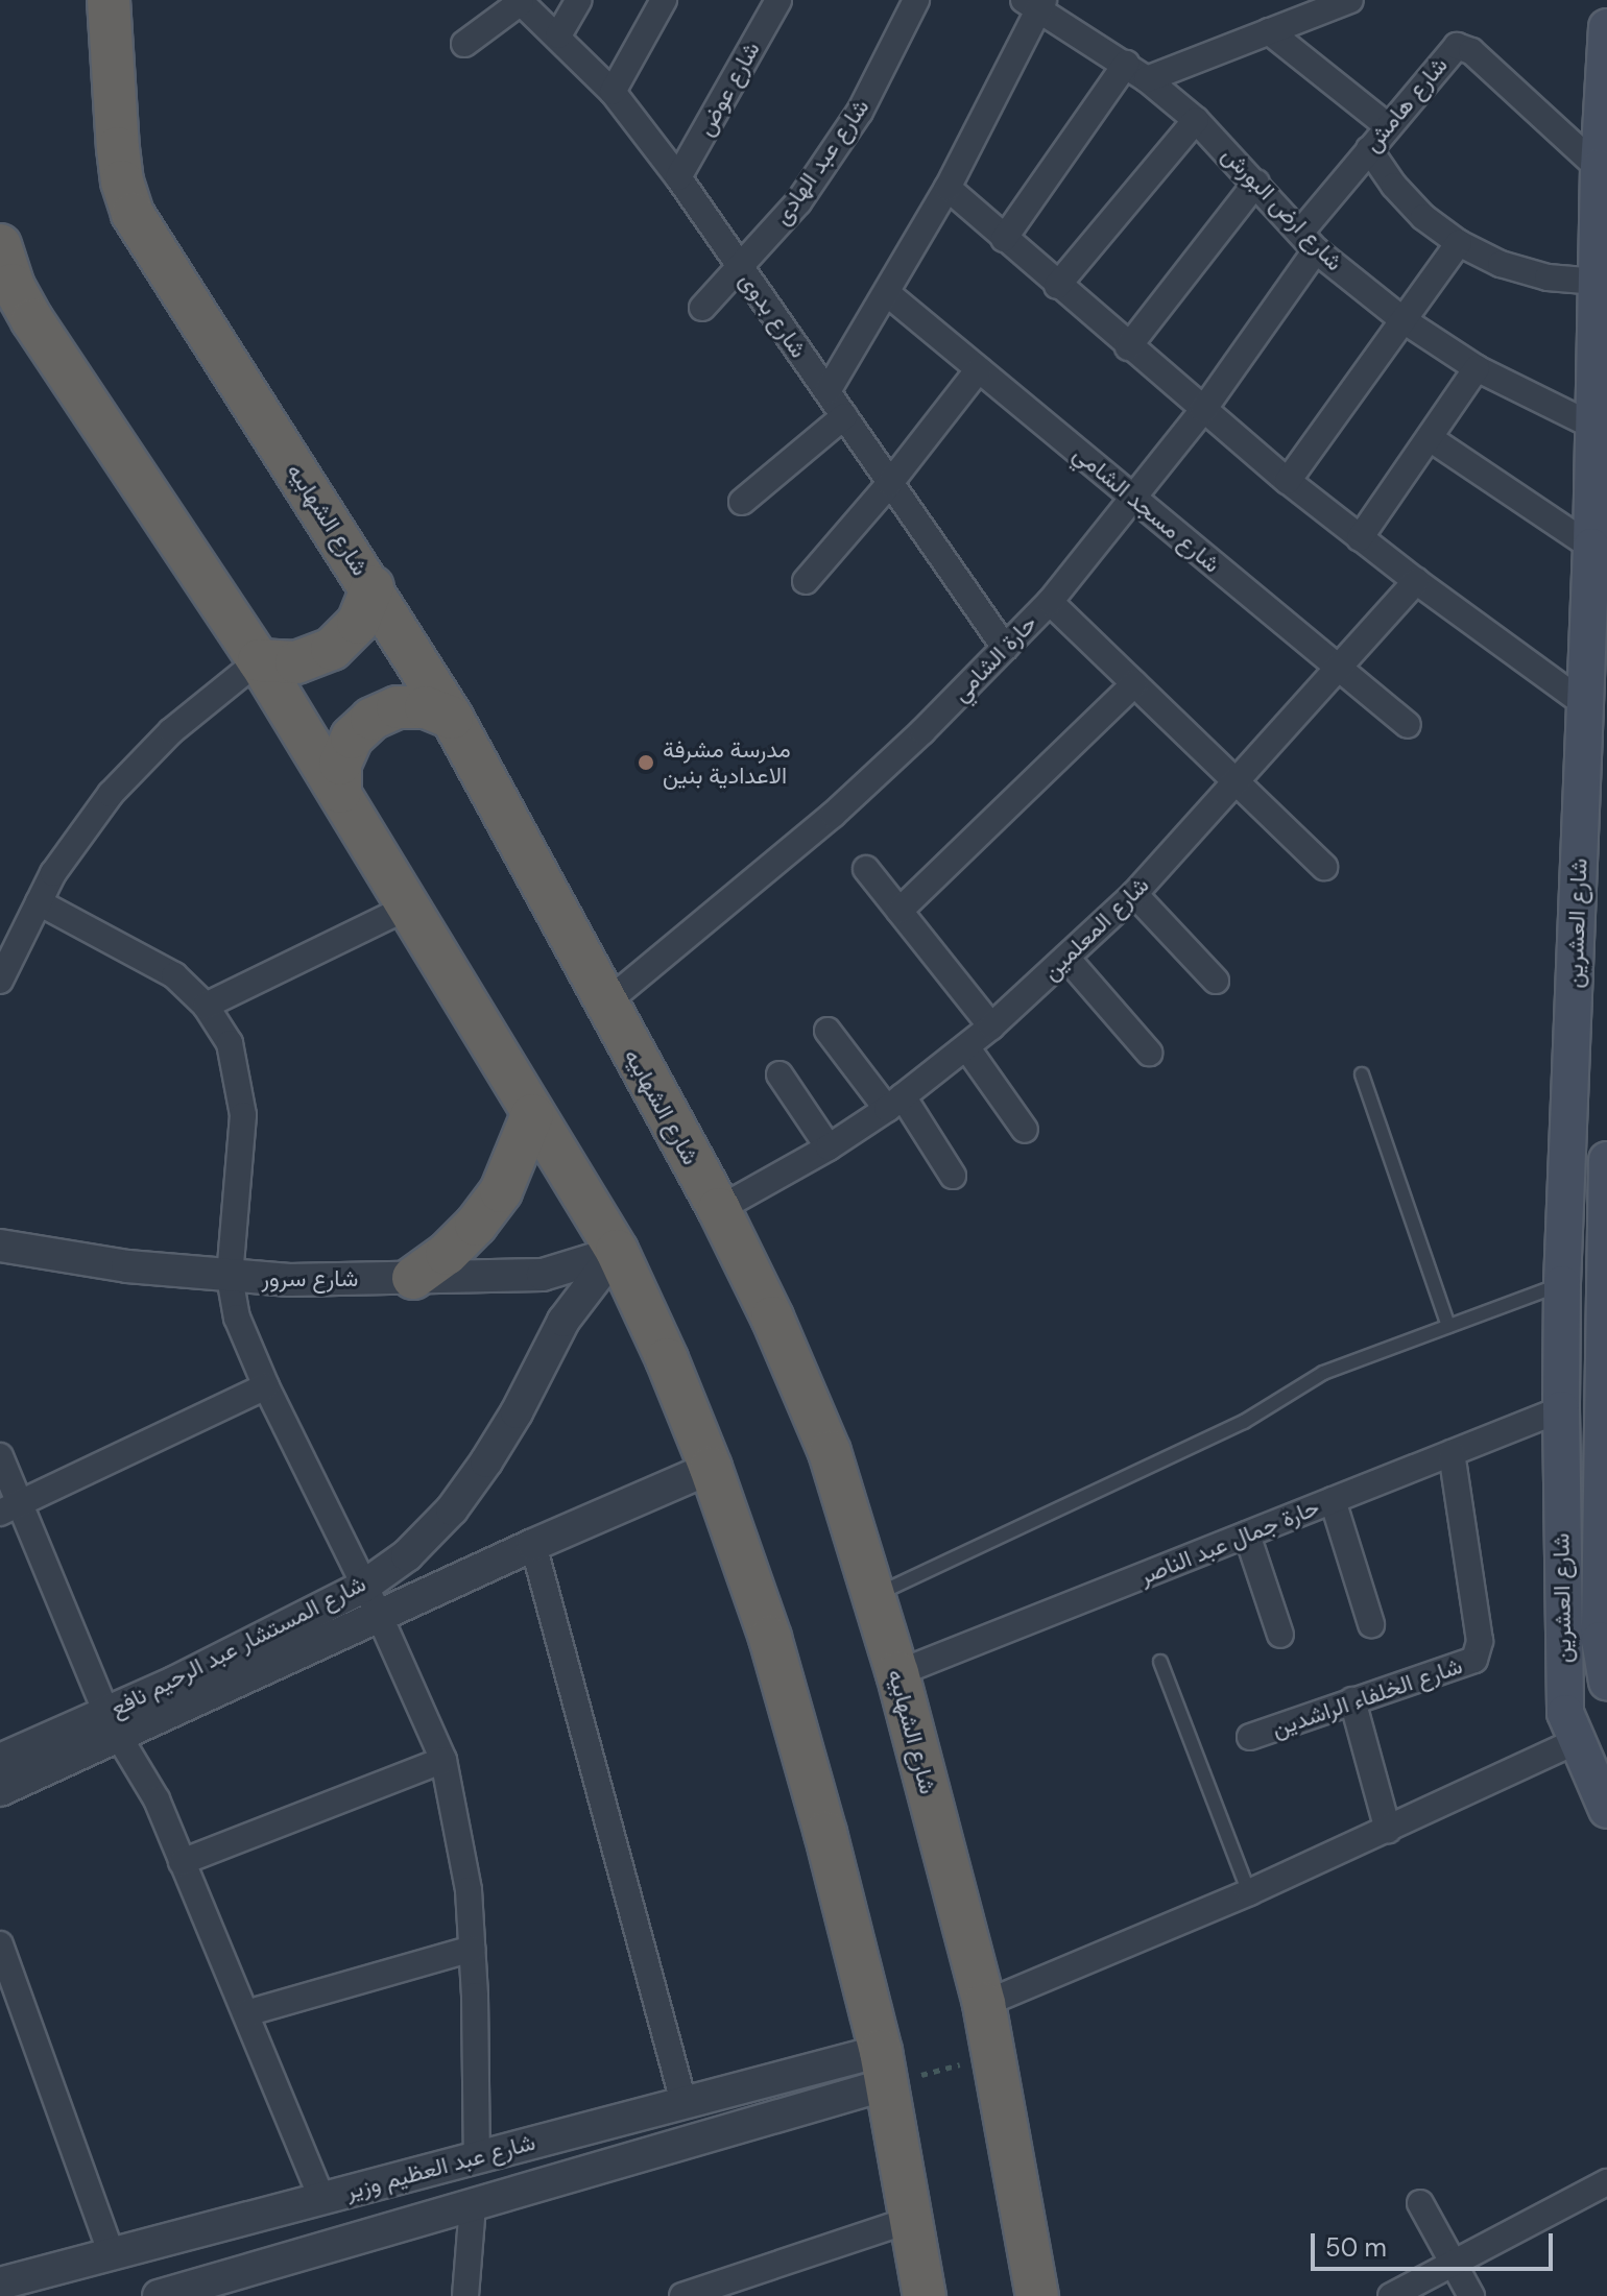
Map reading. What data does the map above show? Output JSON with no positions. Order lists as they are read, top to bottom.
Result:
{
  "streets": {
    "highway": ["شارع الشهابيه"],
    "main road": ["شارع العشرين"],
    "street": [
      "شارع عوض",
      "شارع هامش",
      "شارع عبد الهادى",
      "شارع ارض البورش",
      "شارع بدوى",
      "شارع مسجد الشامي",
      "حارة الشامي",
      "شارع المعلمين",
      "شارع سرور",
      "حارة جمال عبد الناصر",
      "شارع المستشار عبد الرحيم نافع",
      "شارع الخلفاء الراشدين",
      "شارع عبد العظيم وزير"
    ]
  },
  "crossings": [
    ["شارع عوض", "شارع بدوى"],
    ["شارع هامش", "شارع ارض البورش"],
    ["شارع هامش", "حارة الشامي"],
    ["شارع هامش", "شارع العشرين"],
    ["شارع عبد الهادى", "شارع بدوى"],
    ["شارع ارض البورش", "حارة الشامي"],
    ["شارع ارض البورش", "شارع العشرين"],
    ["شارع بدوى", "حارة الشامي"],
    ["شارع مسجد الشامي", "حارة الشامي"],
    ["شارع مسجد الشامي", "شارع المعلمين"],
    ["شارع الشهابيه", "حارة الشامي"],
    ["شارع الشهابيه", "شارع المعلمين"],
    ["شارع الشهابيه", "حارة جمال عبد الناصر"],
    ["شارع العشرين", "حارة جمال عبد الناصر"],
    ["شارع سرور", "شارع المستشار عبد الرحيم نافع"],
    ["حارة جمال عبد الناصر", "شارع الخلفاء الراشدين"]
  ],
  "places": ["مدرسة مشرفة الاعدادية بنين"],
  "scale_bar": "50 m"
}
